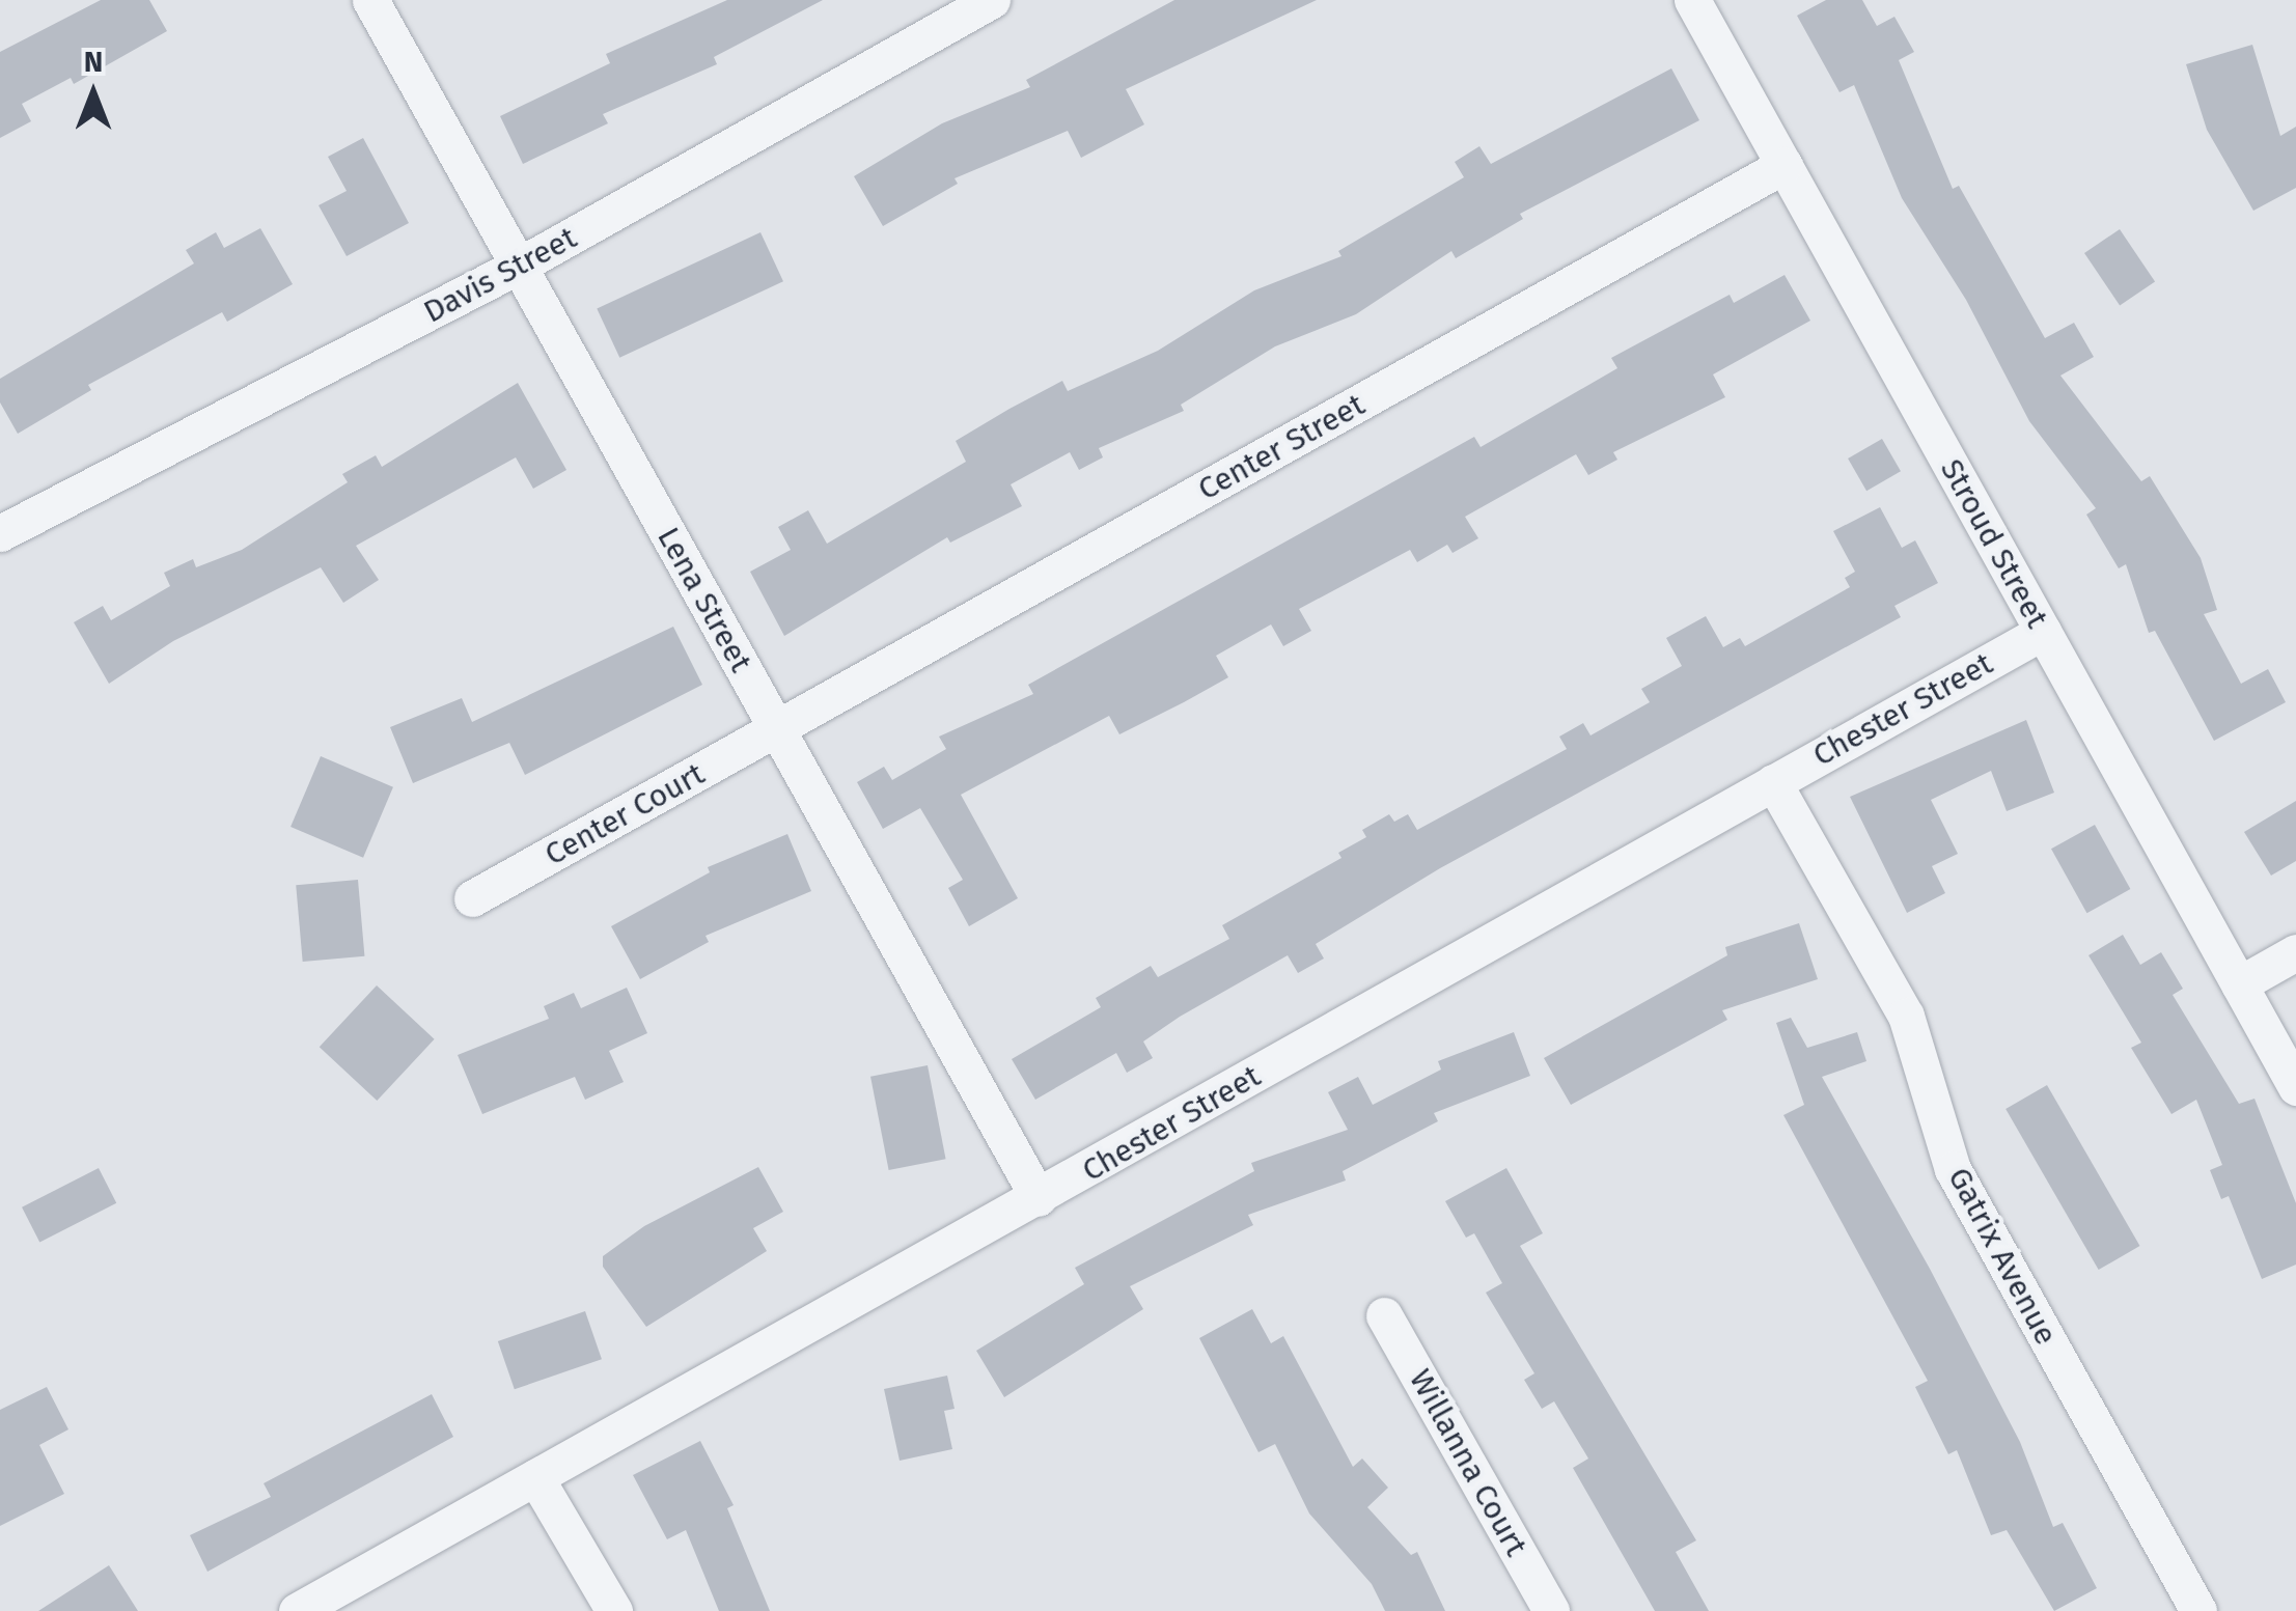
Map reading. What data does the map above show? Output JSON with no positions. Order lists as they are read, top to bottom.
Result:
{
  "streets": {
    "street": [
      "Davis Street",
      "Center Street",
      "Stroud Street",
      "Lena Street",
      "Chester Street",
      "Center Court",
      "Gatrix Avenue",
      "Willanna Court"
    ]
  },
  "crossings": [
    ["Davis Street", "Lena Street"],
    ["Center Street", "Stroud Street"],
    ["Center Street", "Lena Street"],
    ["Center Street", "Center Court"],
    ["Stroud Street", "Chester Street"],
    ["Lena Street", "Chester Street"],
    ["Lena Street", "Center Court"],
    ["Chester Street", "Gatrix Avenue"]
  ],
  "north": "top"
}
